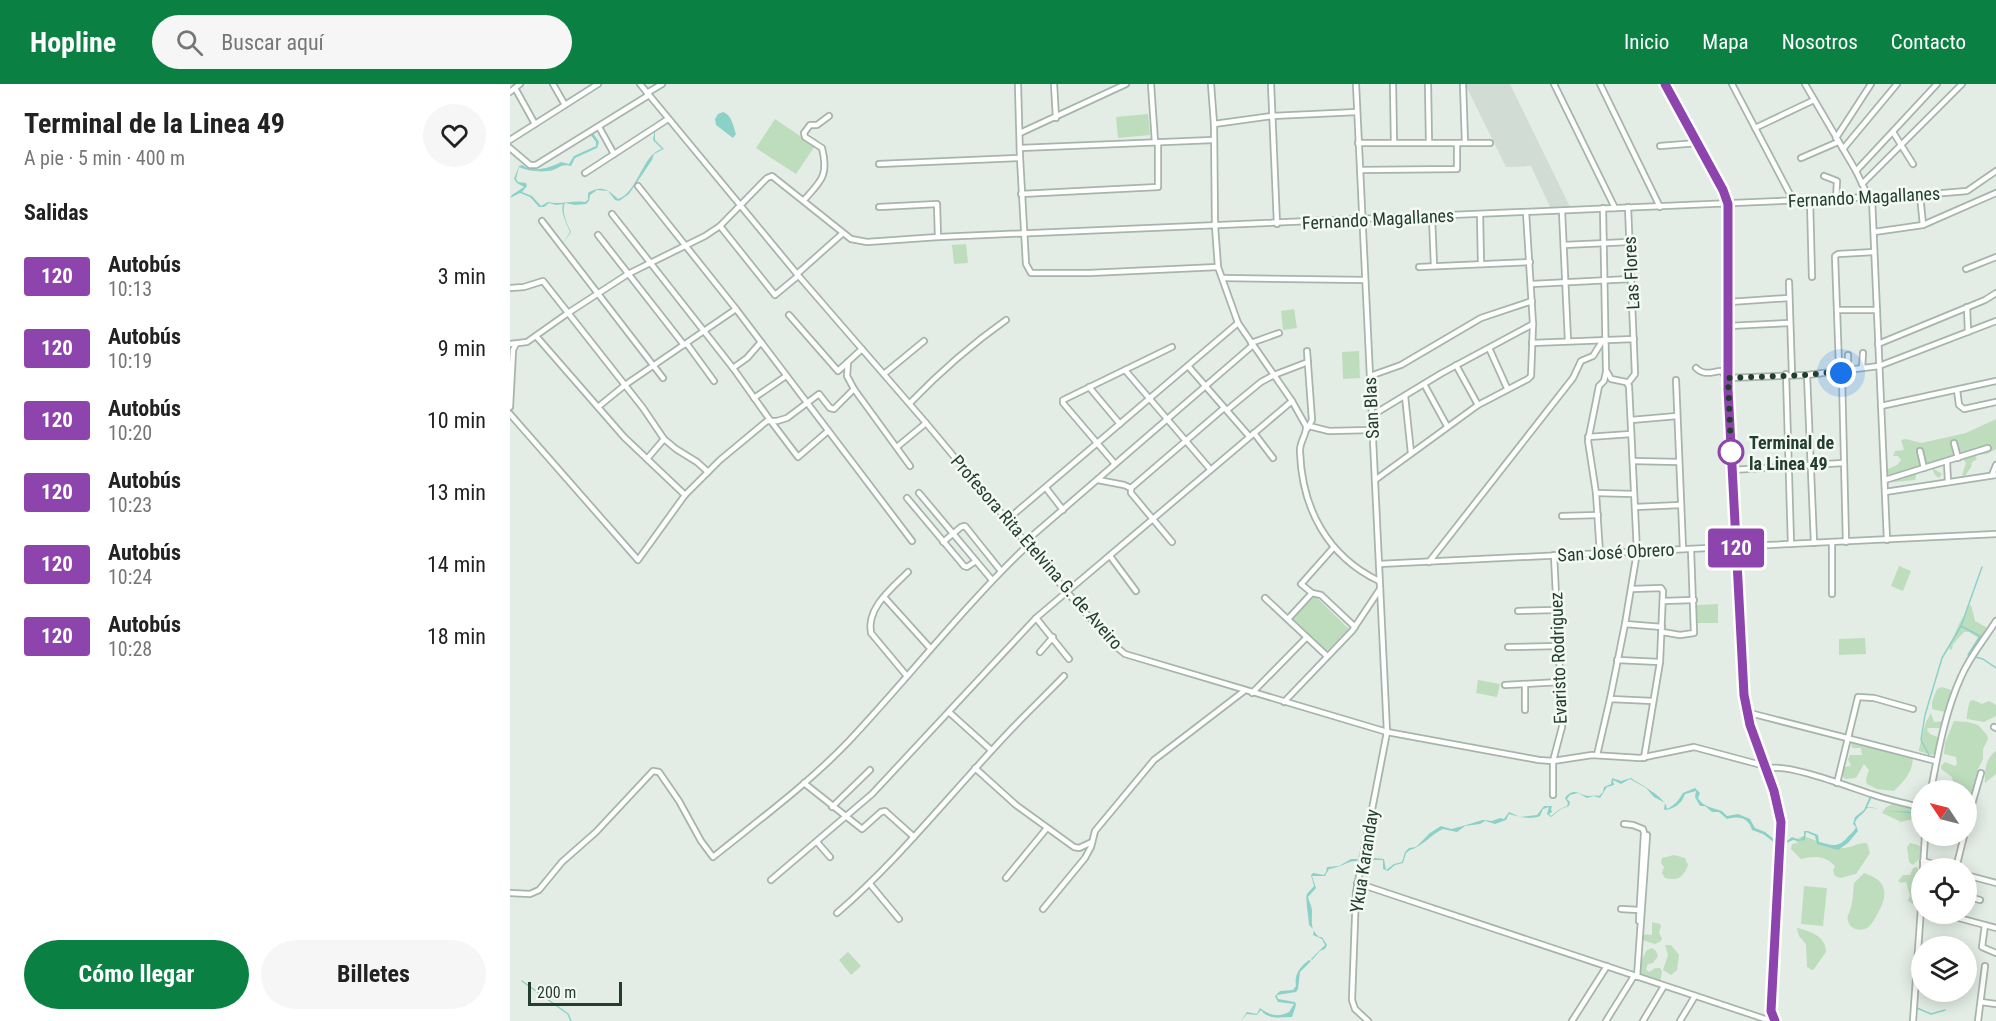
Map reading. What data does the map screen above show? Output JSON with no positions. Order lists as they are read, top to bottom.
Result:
{
  "streets": {
    "street": [
      "Fernando Magallanes",
      "Las Flores",
      "San Blas",
      "Profesora Rita Etelvina G. de Aveiro",
      "San José Obrero",
      "Evaristo Rodriguez",
      "Ykua Karanday"
    ]
  },
  "crossings": [
    ["Fernando Magallanes", "Las Flores"],
    ["Fernando Magallanes", "San Blas"],
    ["Fernando Magallanes", "Profesora Rita Etelvina G. de Aveiro"],
    ["Las Flores", "Profesora Rita Etelvina G. de Aveiro"],
    ["Las Flores", "San José Obrero"],
    ["San Blas", "Profesora Rita Etelvina G. de Aveiro"],
    ["San Blas", "San José Obrero"],
    ["San Blas", "Ykua Karanday"],
    ["Profesora Rita Etelvina G. de Aveiro", "Evaristo Rodriguez"],
    ["Profesora Rita Etelvina G. de Aveiro", "Ykua Karanday"],
    ["San José Obrero", "Evaristo Rodriguez"]
  ],
  "places": ["Terminal de la Linea 49"],
  "lines": ["bus line 120"],
  "scale_bar": "200 m",
  "north": "top left",
  "page": {
    "header": "Hopline",
    "search": "Buscar aquí",
    "nav": [
      "Inicio",
      "Mapa",
      "Nosotros",
      "Contacto"
    ],
    "heading": [
      ["Terminal de la Linea 49", "A pie · 5 min · 400 m"],
      "Salidas"
    ],
    "on_map": "120",
    "list": [
      {
        "mark": "120",
        "name": "Autobús",
        "note": "10:13",
        "value": "3 min"
      },
      {
        "mark": "120",
        "name": "Autobús",
        "note": "10:19",
        "value": "9 min"
      },
      {
        "mark": "120",
        "name": "Autobús",
        "note": "10:20",
        "value": "10 min"
      },
      {
        "mark": "120",
        "name": "Autobús",
        "note": "10:23",
        "value": "13 min"
      },
      {
        "mark": "120",
        "name": "Autobús",
        "note": "10:24",
        "value": "14 min"
      },
      {
        "mark": "120",
        "name": "Autobús",
        "note": "10:28",
        "value": "18 min"
      }
    ],
    "buttons": ["Cómo llegar", "Billetes"],
    "scale": "200 m"
  }
}
